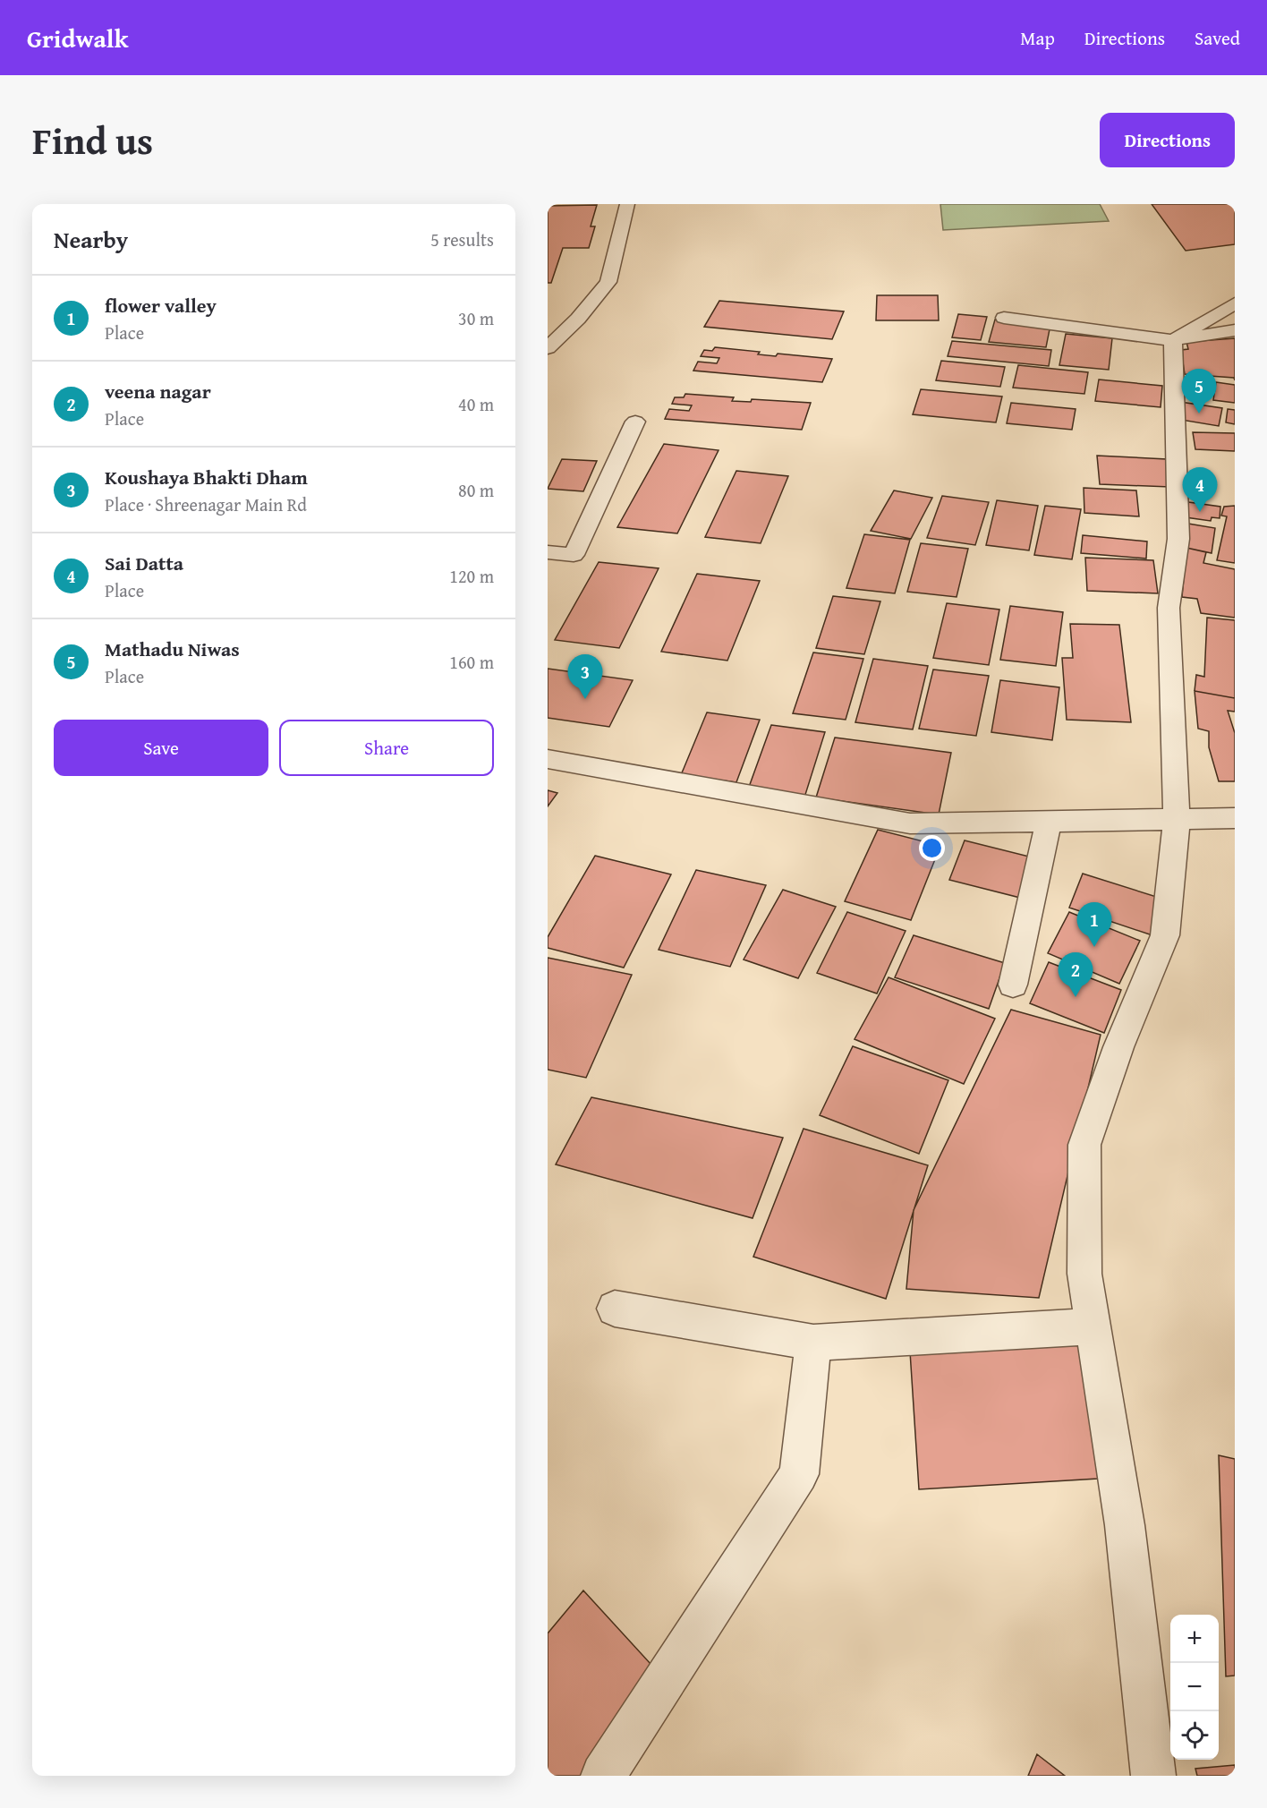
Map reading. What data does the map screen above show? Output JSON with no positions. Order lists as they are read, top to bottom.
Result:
{
  "page": {
    "header": "Gridwalk",
    "nav": ["Map", "Directions", "Saved"],
    "title": "Find us",
    "buttons": [
      "Directions",
      ["Save", "Share"]
    ],
    "heading": ["Nearby", "5 results"],
    "list": [
      {
        "mark": "1",
        "name": "flower valley",
        "note": "Place",
        "value": "30 m"
      },
      {
        "mark": "2",
        "name": "veena nagar",
        "note": "Place",
        "value": "40 m"
      },
      {
        "mark": "3",
        "name": "Koushaya Bhakti Dham",
        "note": "Place · Shreenagar Main Rd",
        "value": "80 m"
      },
      {
        "mark": "4",
        "name": "Sai Datta",
        "note": "Place",
        "value": "120 m"
      },
      {
        "mark": "5",
        "name": "Mathadu Niwas",
        "note": "Place",
        "value": "160 m"
      }
    ],
    "pins": [
      "5",
      "4",
      "3",
      "1",
      "2"
    ],
    "map_buttons": ["+", "−"]
  }
}
